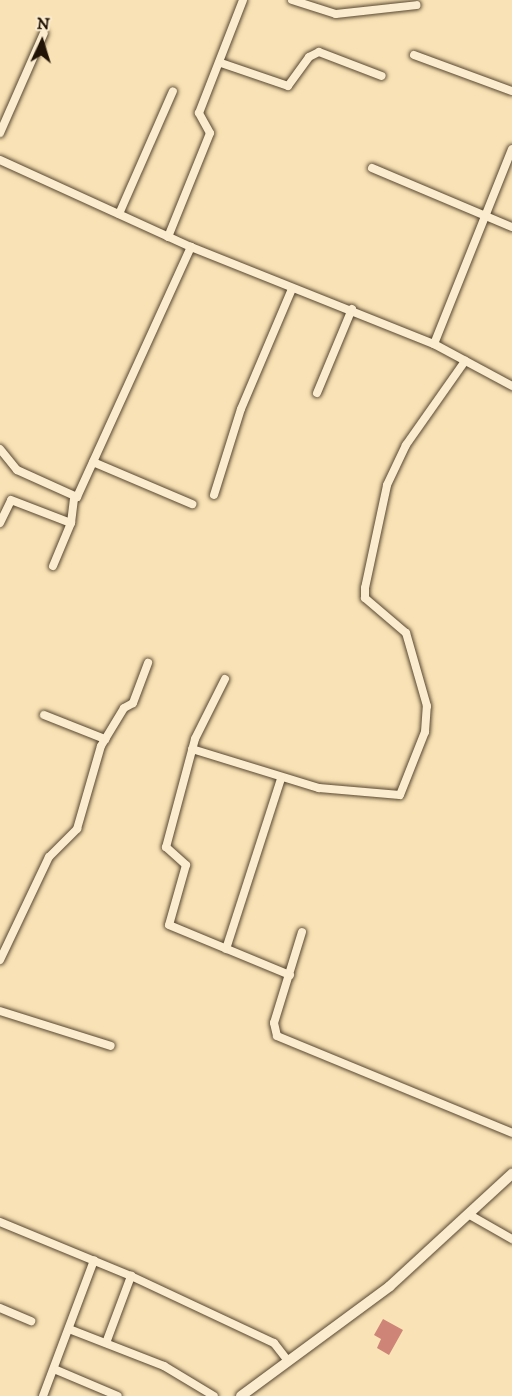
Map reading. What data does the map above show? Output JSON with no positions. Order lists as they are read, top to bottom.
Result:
{
  "north": "top"
}
